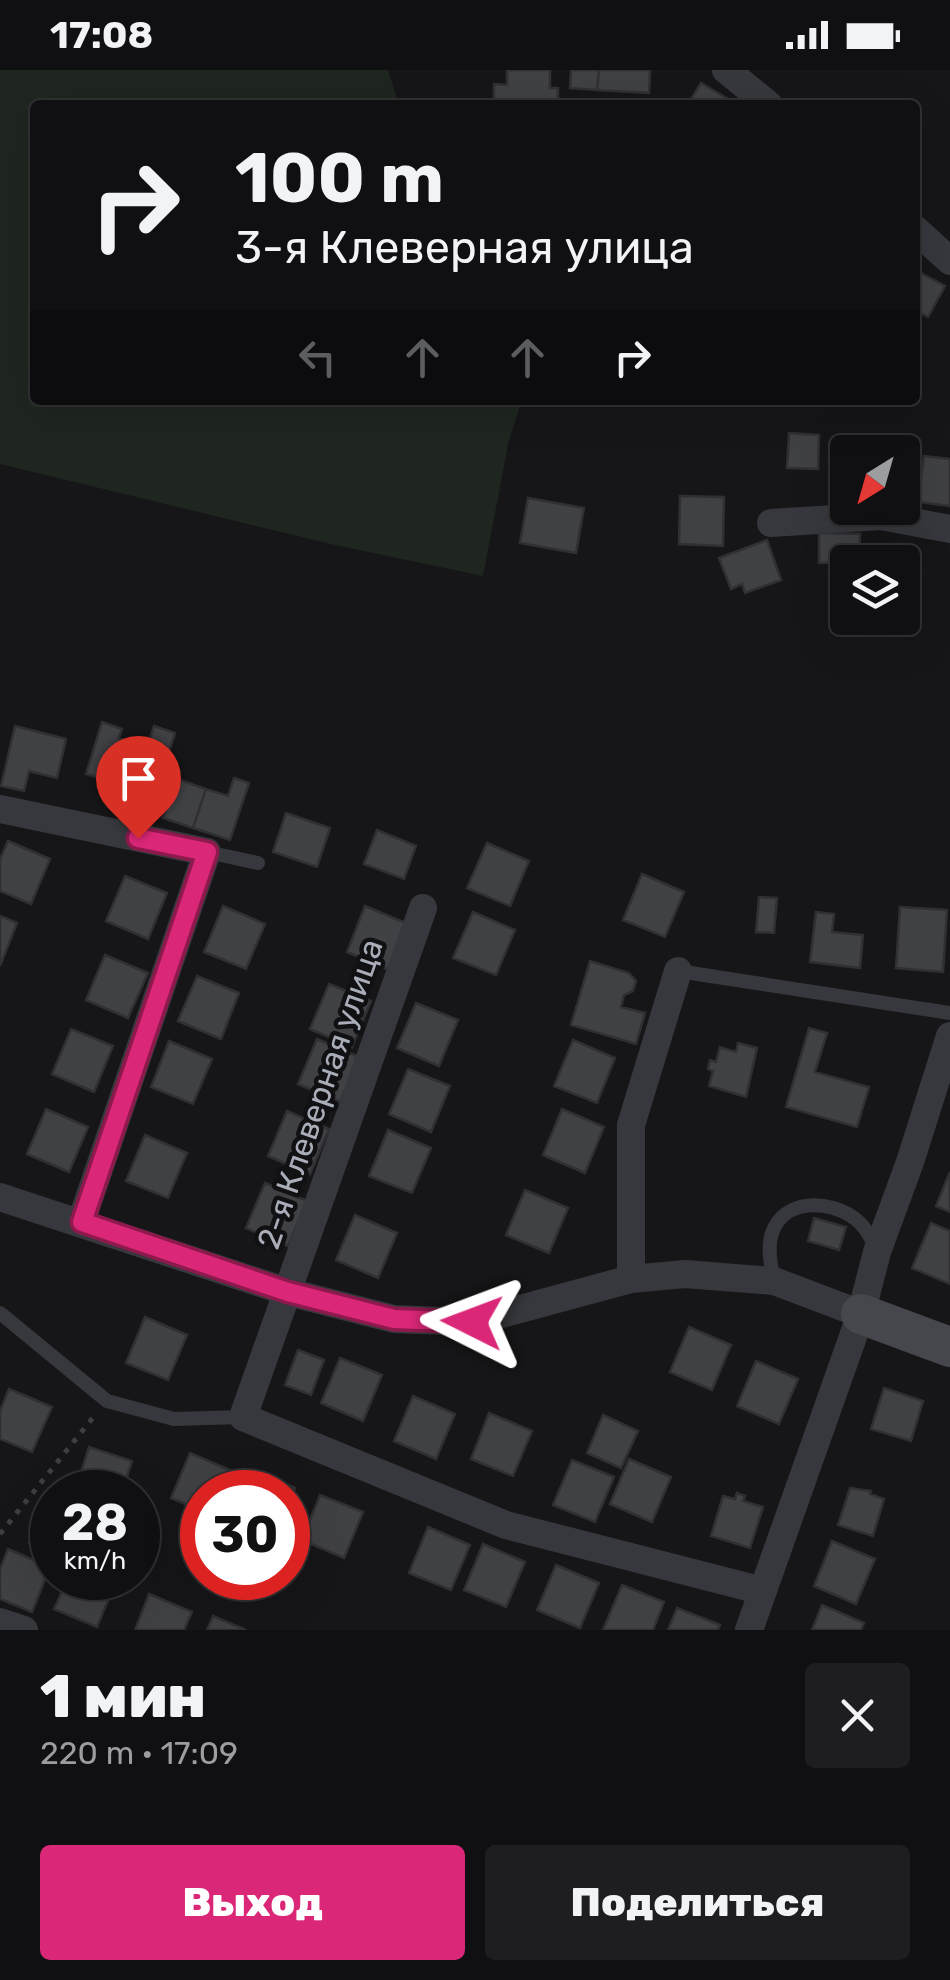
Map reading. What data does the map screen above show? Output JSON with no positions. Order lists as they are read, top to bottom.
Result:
{
  "streets": {
    "street": ["2-я Клеверная улица"]
  },
  "north": "bottom left",
  "page": {
    "status": "17:08",
    "turn": ["100 m", "3-я Клеверная улица"],
    "speed": "28 km/h",
    "limit": "30",
    "heading": ["1 мин", "220 m · 17:09"],
    "buttons": ["Выход", "Поделиться"]
  }
}
